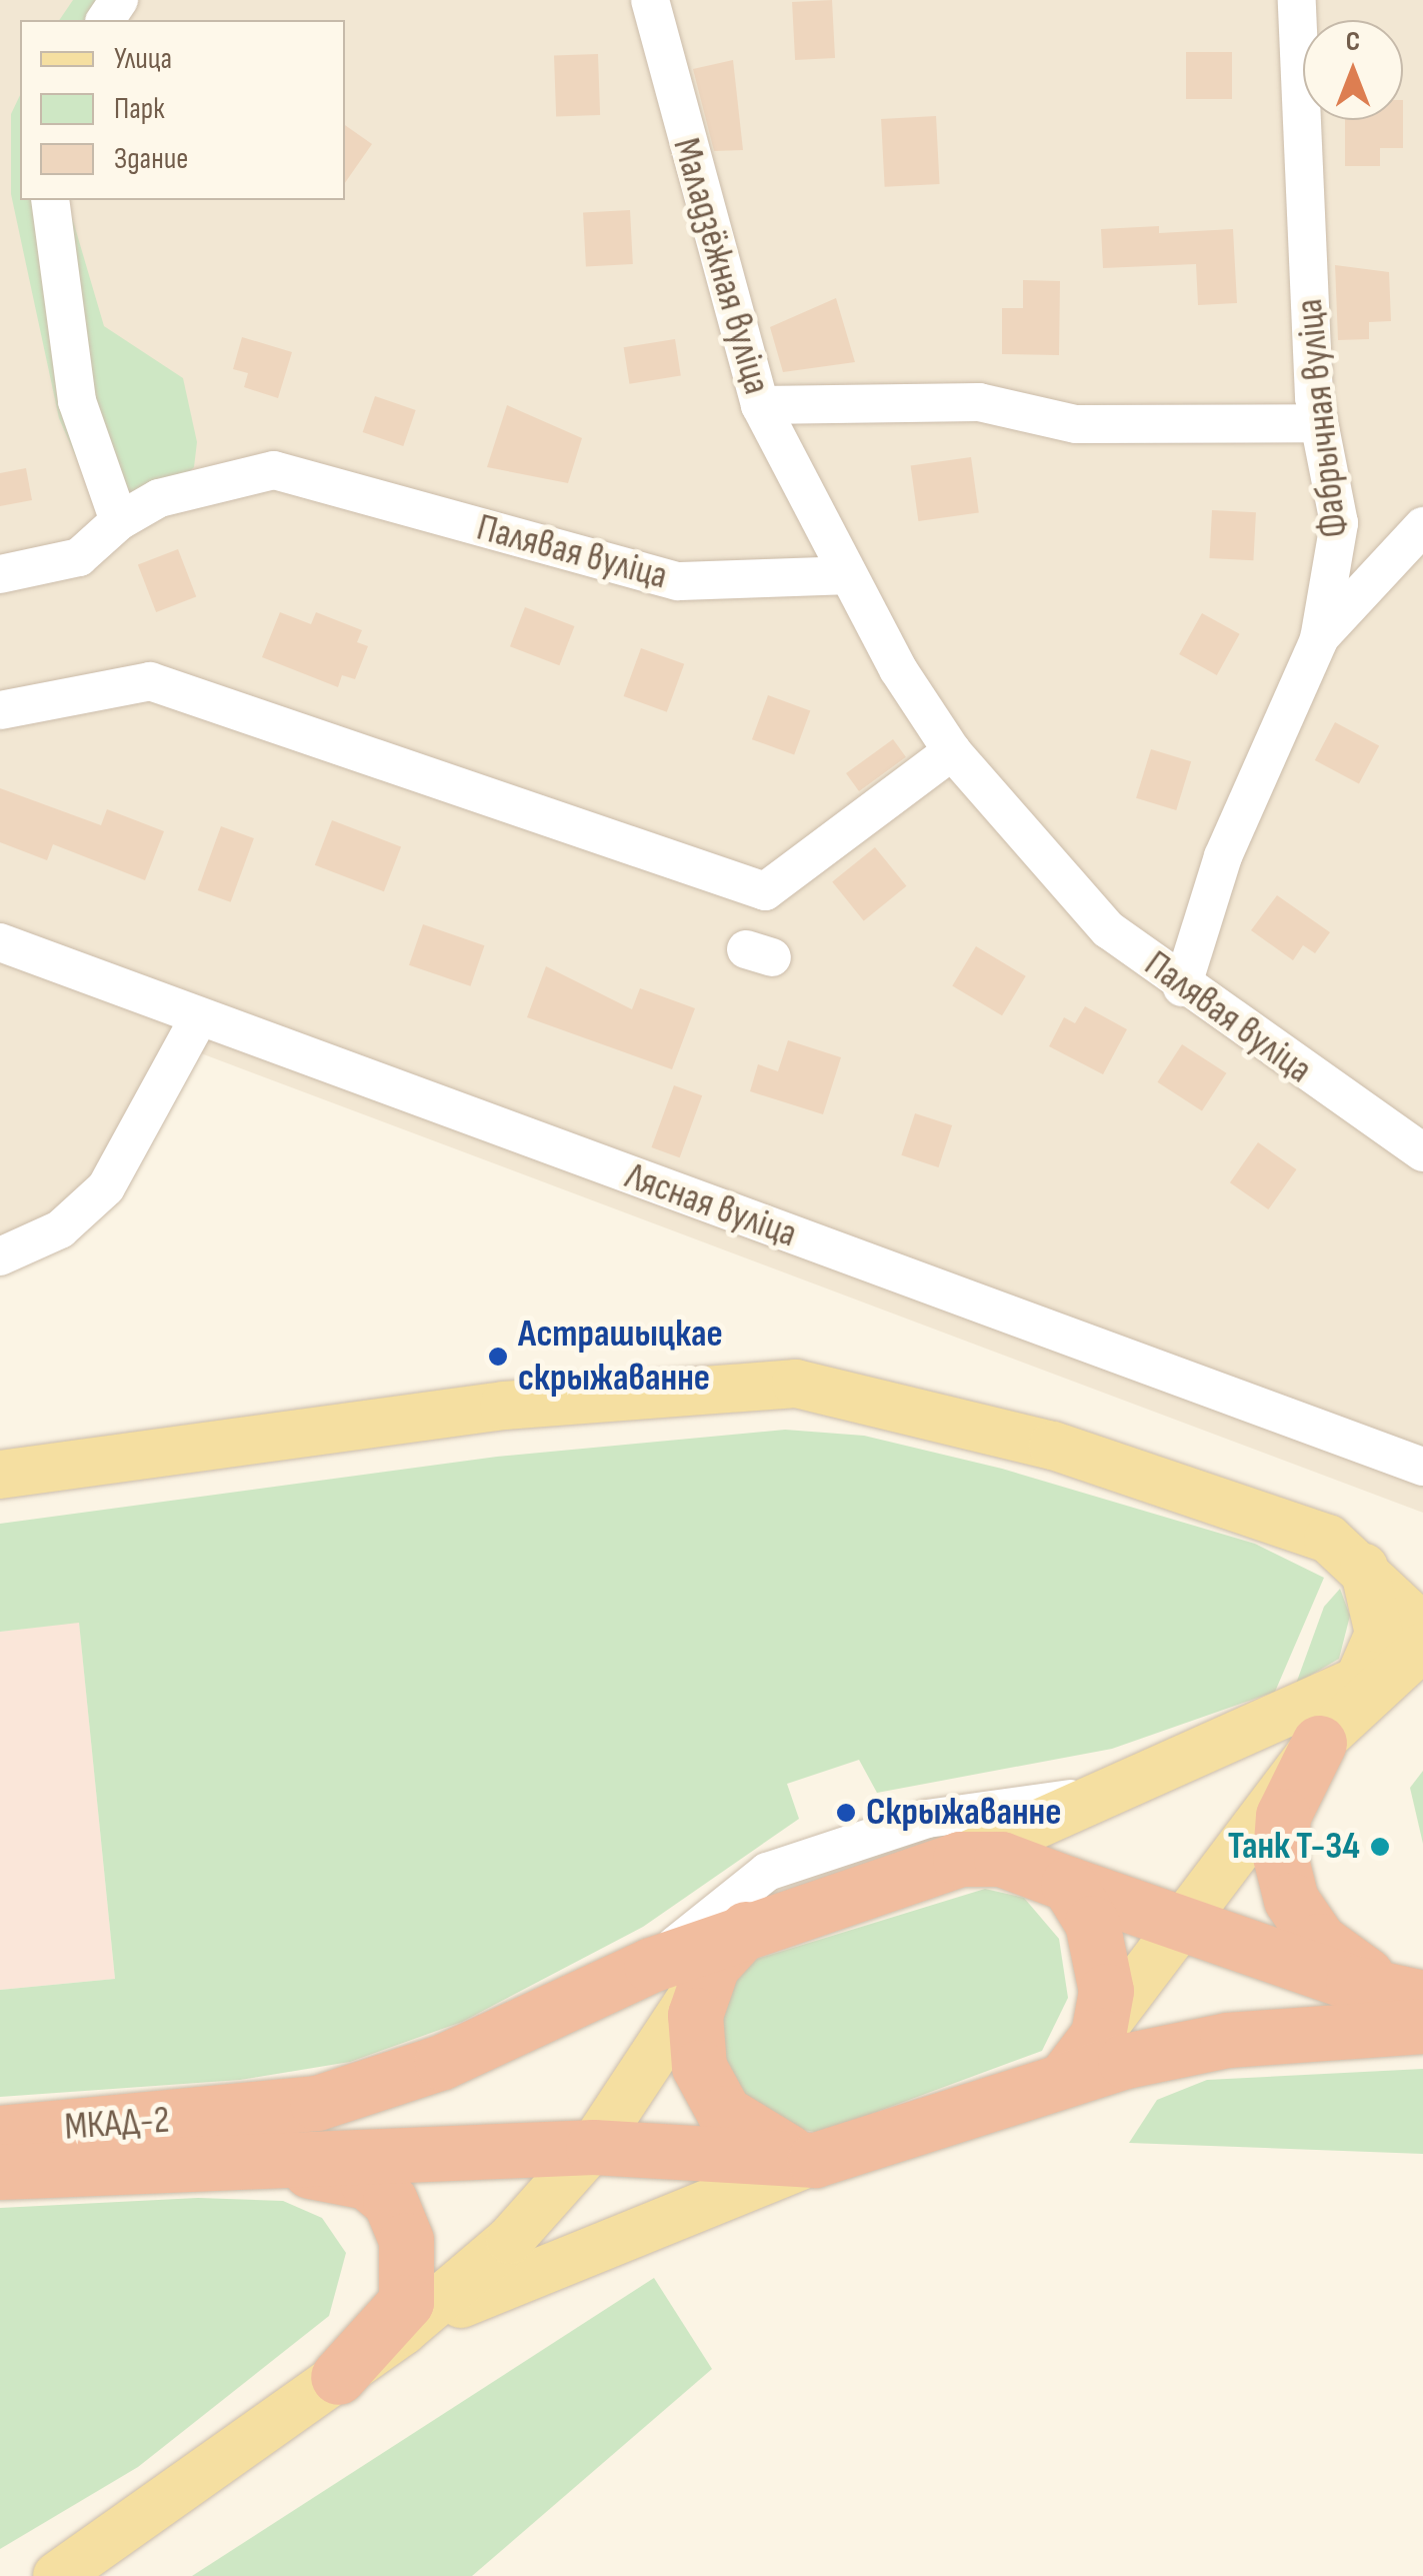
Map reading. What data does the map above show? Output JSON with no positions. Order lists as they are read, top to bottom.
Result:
{
  "streets": {
    "highway": ["МКАД-2"],
    "street": [
      "Маладзёжная вуліца",
      "Фабрычная вуліца",
      "Палявая вуліца",
      "Лясная вуліца"
    ]
  },
  "crossings": [
    ["Маладзёжная вуліца", "Палявая вуліца"],
    ["Фабрычная вуліца", "Палявая вуліца"]
  ],
  "places": ["Астрашыцкае скрыжаванне", "Скрыжаванне", "Танк Т-34"],
  "legend": ["Улица", "Парк", "Здание"],
  "north": "top"
}
